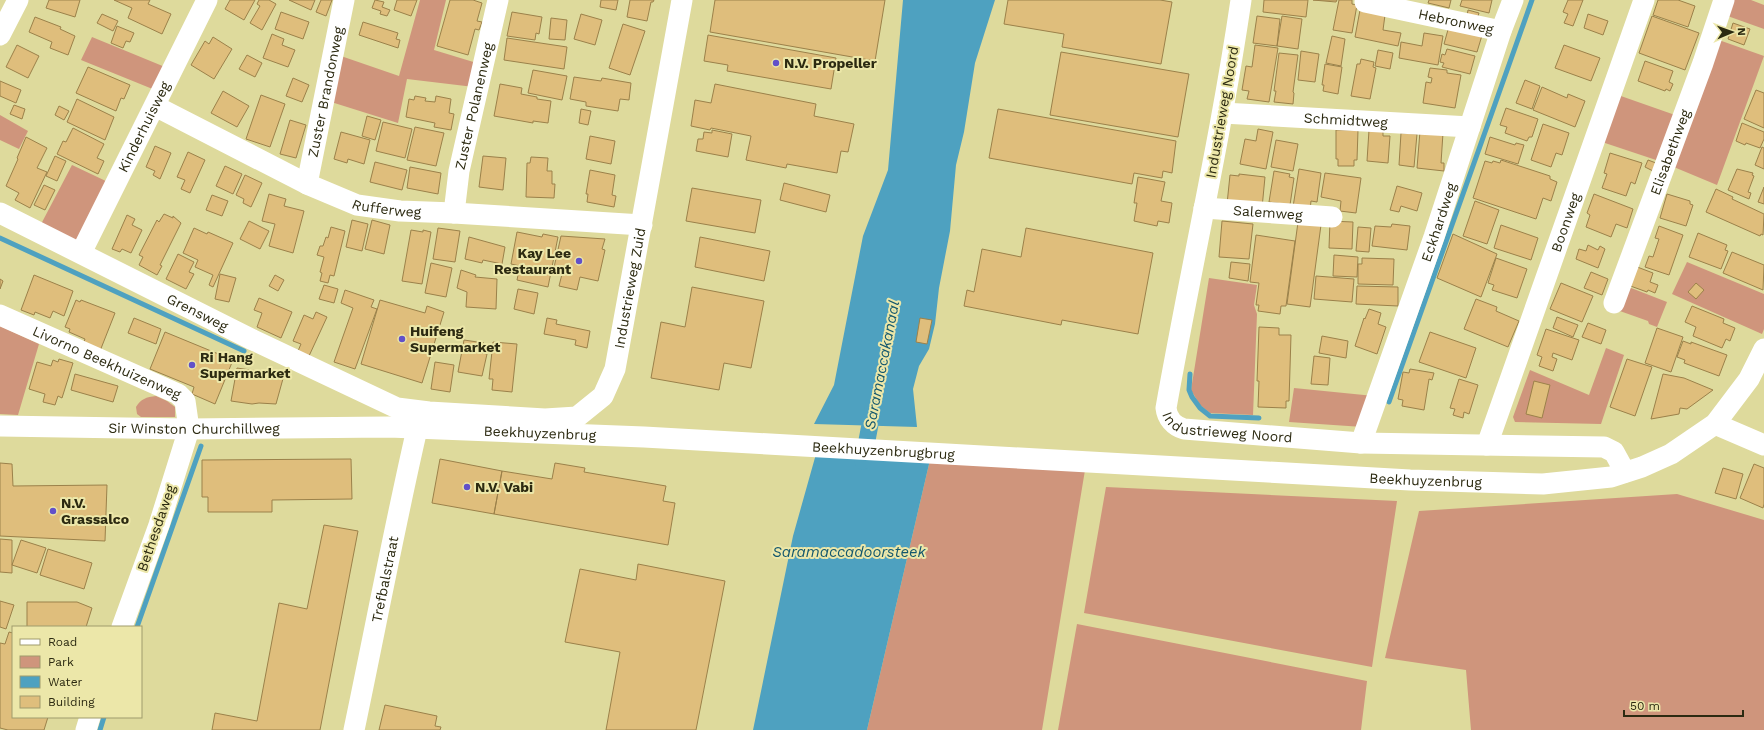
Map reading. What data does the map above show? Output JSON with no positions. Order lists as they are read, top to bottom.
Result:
{
  "streets": {
    "street": [
      "Hebronweg",
      "Zuster Brandonweg",
      "Zuster Polanenweg",
      "Industrieweg Noord",
      "Schmidtweg",
      "Kinderhuisweg",
      "Elisabethweg",
      "Rufferweg",
      "Salemweg",
      "Eckhardweg",
      "Boonweg",
      "Industrieweg Zuid",
      "Grensweg",
      "Livorno Beekhuizenweg",
      "Sir Winston Churchillweg",
      "Beekhuyzenbrug",
      "Beekhuyzenbrugbrug",
      "Bethesdaweg",
      "Trefbalstraat"
    ]
  },
  "crossings": [
    ["Hebronweg", "Eckhardweg"],
    ["Zuster Brandonweg", "Rufferweg"],
    ["Zuster Polanenweg", "Rufferweg"],
    ["Industrieweg Noord", "Schmidtweg"],
    ["Industrieweg Noord", "Salemweg"],
    ["Industrieweg Noord", "Eckhardweg"],
    ["Industrieweg Noord", "Boonweg"],
    ["Industrieweg Noord", "Beekhuyzenbrug"],
    ["Schmidtweg", "Eckhardweg"],
    ["Kinderhuisweg", "Rufferweg"],
    ["Kinderhuisweg", "Grensweg"],
    ["Rufferweg", "Industrieweg Zuid"],
    ["Industrieweg Zuid", "Grensweg"],
    ["Industrieweg Zuid", "Sir Winston Churchillweg"],
    ["Industrieweg Zuid", "Beekhuyzenbrug"],
    ["Industrieweg Zuid", "Trefbalstraat"],
    ["Grensweg", "Sir Winston Churchillweg"],
    ["Grensweg", "Beekhuyzenbrug"],
    ["Grensweg", "Trefbalstraat"],
    ["Livorno Beekhuizenweg", "Sir Winston Churchillweg"],
    ["Livorno Beekhuizenweg", "Bethesdaweg"],
    ["Sir Winston Churchillweg", "Beekhuyzenbrug"],
    ["Sir Winston Churchillweg", "Bethesdaweg"],
    ["Sir Winston Churchillweg", "Trefbalstraat"],
    ["Beekhuyzenbrug", "Beekhuyzenbrugbrug"],
    ["Beekhuyzenbrug", "Trefbalstraat"]
  ],
  "water": ["Saramaccakanaal", "Saramaccadoorsteek"],
  "places": [
    "N.V. Propeller",
    "Kay Lee Restaurant",
    "Huifeng Supermarket",
    "Ri Hang Supermarket",
    "N.V. Vabi",
    "N.V. Grassalco"
  ],
  "legend": [
    "Road",
    "Park",
    "Water",
    "Building"
  ],
  "scale_bar": "50 m",
  "north": "right"
}
